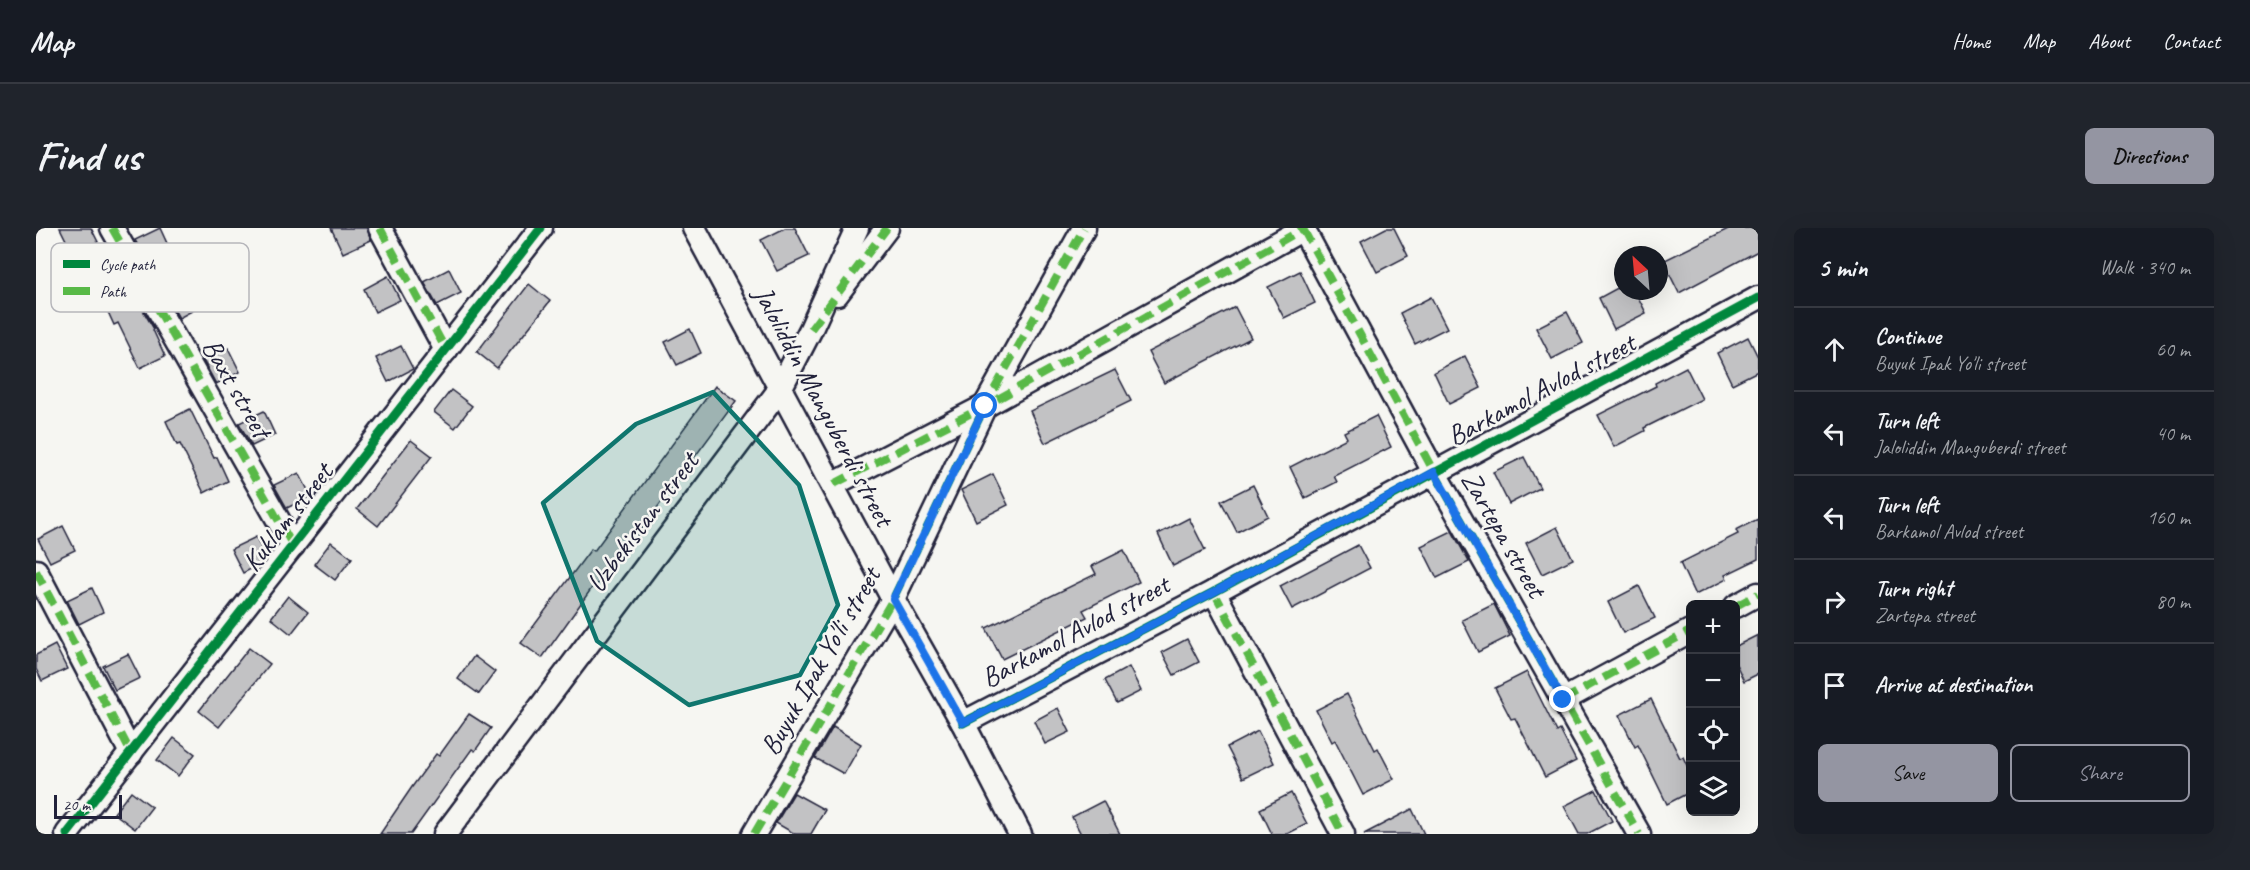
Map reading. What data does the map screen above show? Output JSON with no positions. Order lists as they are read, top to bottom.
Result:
{
  "streets": {
    "street": [
      "Baxt street",
      "Barkamol Avlod street",
      "Jaloliddin Manguberdi street",
      "Kuklam street",
      "Uzbekistan street",
      "Zartepa street",
      "Buyuk Ipak Yo'li street"
    ]
  },
  "crossings": [
    ["Baxt street", "Kuklam street"],
    ["Barkamol Avlod street", "Jaloliddin Manguberdi street"],
    ["Barkamol Avlod street", "Zartepa street"],
    ["Jaloliddin Manguberdi street", "Uzbekistan street"],
    ["Jaloliddin Manguberdi street", "Buyuk Ipak Yo'li street"]
  ],
  "legend": ["Cycle path", "Path"],
  "scale_bar": "20 m",
  "north": "top left",
  "page": {
    "header": "Map",
    "nav": [
      "Home",
      "Map",
      "About",
      "Contact"
    ],
    "buttons": [
      "Directions",
      ["Save", "Share"]
    ],
    "title": "Find us",
    "heading": ["5 min", "Walk · 340 m"],
    "list": [
      ["Continue", "Buyuk Ipak Yo'li street", "60 m"],
      ["Turn left", "Jaloliddin Manguberdi street", "40 m"],
      ["Turn left", "Barkamol Avlod street", "160 m"],
      ["Turn right", "Zartepa street", "80 m"],
      "Arrive at destination"
    ],
    "map_buttons": ["+", "−"],
    "scale": "20 m"
  }
}
